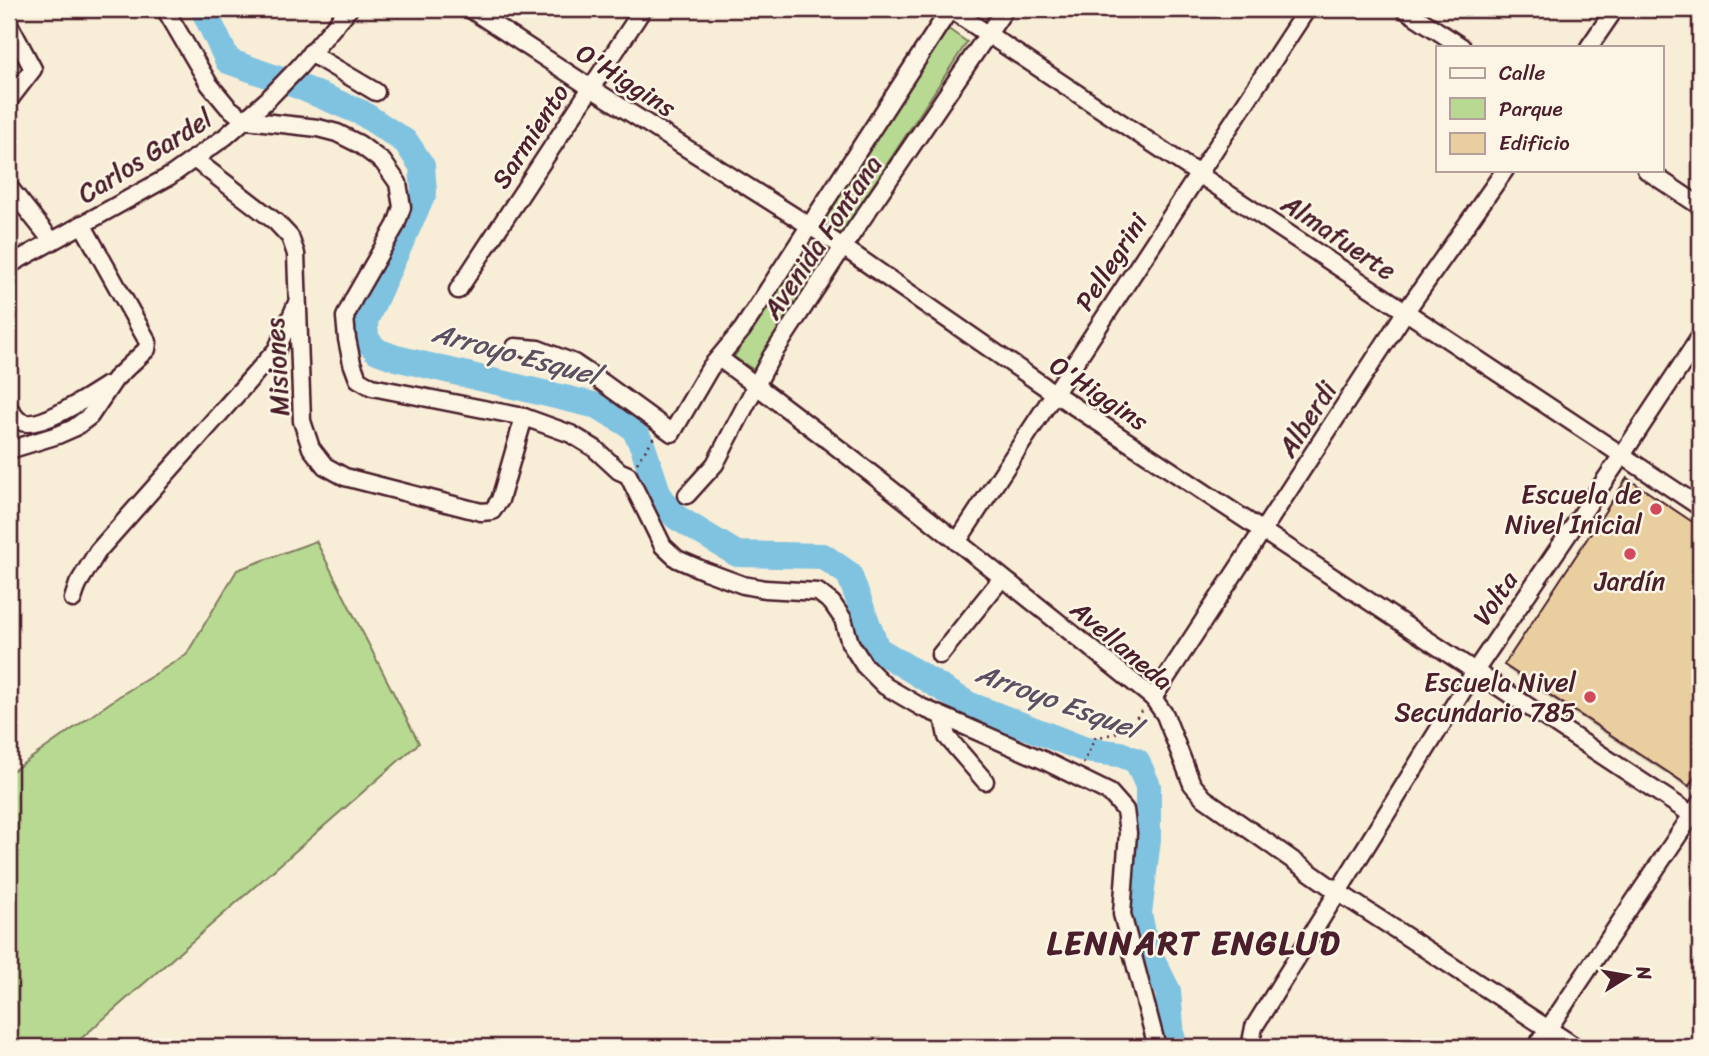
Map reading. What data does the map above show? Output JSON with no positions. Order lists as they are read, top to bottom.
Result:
{
  "streets": {
    "street": [
      "O'Higgins",
      "Sarmiento",
      "Carlos Gardel",
      "Avenida Fontana",
      "Almafuerte",
      "Pellegrini",
      "Misiones",
      "Alberdi",
      "Volta",
      "Avellaneda"
    ]
  },
  "crossings": [
    ["O'Higgins", "Sarmiento"],
    ["O'Higgins", "Avenida Fontana"],
    ["O'Higgins", "Pellegrini"],
    ["O'Higgins", "Alberdi"],
    ["O'Higgins", "Volta"],
    ["Carlos Gardel", "Misiones"],
    ["Avenida Fontana", "Almafuerte"],
    ["Avenida Fontana", "Avellaneda"],
    ["Almafuerte", "Pellegrini"],
    ["Almafuerte", "Alberdi"],
    ["Almafuerte", "Volta"],
    ["Pellegrini", "Avellaneda"],
    ["Alberdi", "Avellaneda"],
    ["Volta", "Avellaneda"]
  ],
  "districts": ["LENNART ENGLUD"],
  "water": ["Arroyo Esquel"],
  "places": ["Escuela de Nivel Inicial", "Jardín", "Escuela Nivel Secundario 785"],
  "legend": ["Calle", "Parque", "Edificio"],
  "north": "right"
}
